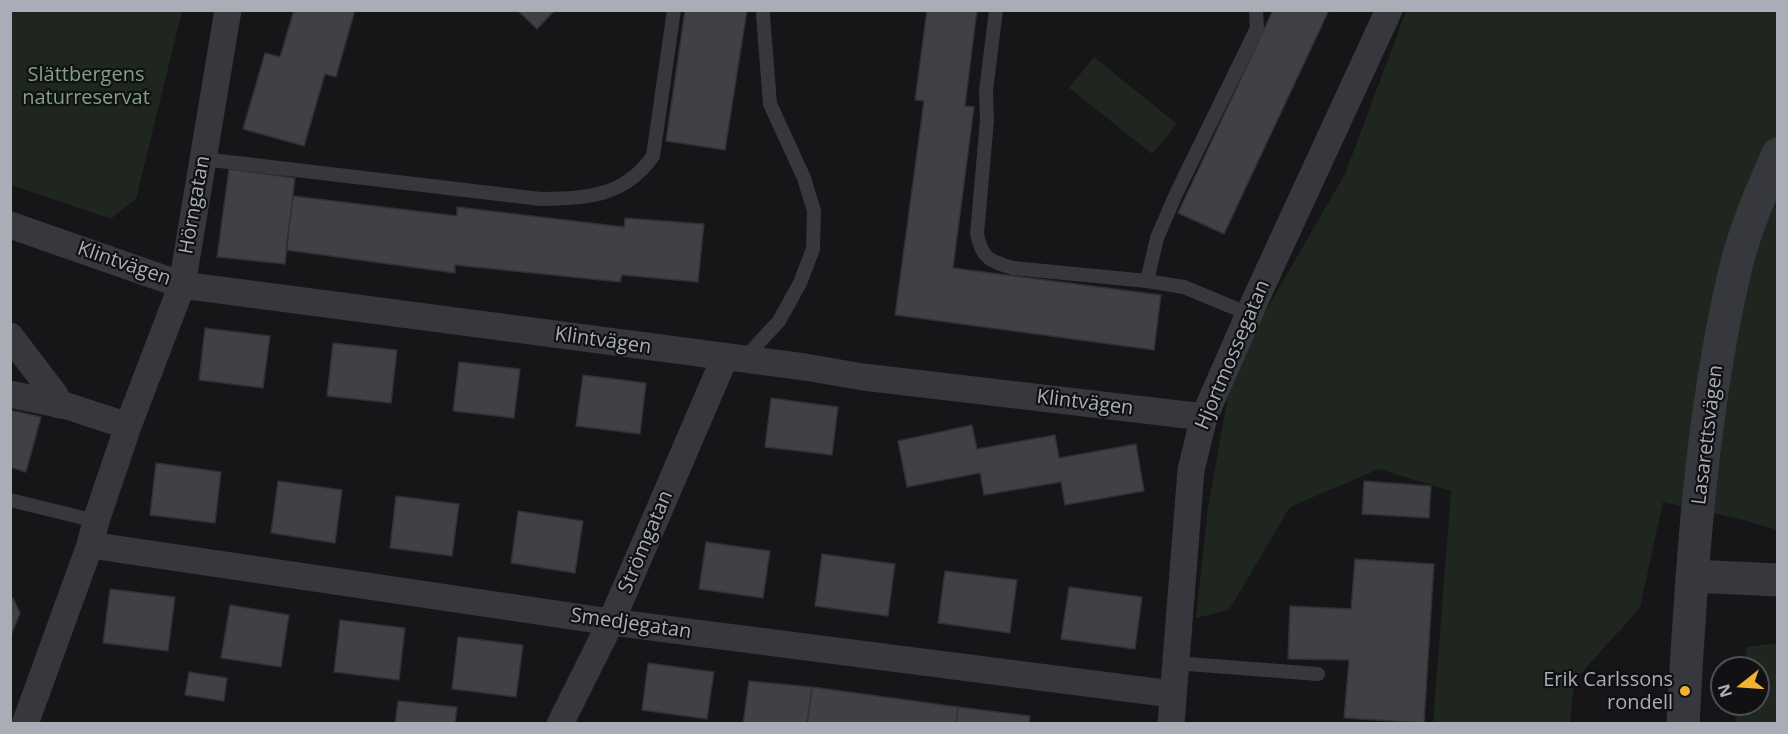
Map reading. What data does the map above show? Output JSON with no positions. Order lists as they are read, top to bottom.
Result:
{
  "streets": {
    "street": [
      "Hörngatan",
      "Klintvägen",
      "Hjortmossegatan",
      "Lasarettsvägen",
      "Strömgatan",
      "Smedjegatan"
    ]
  },
  "crossings": [
    ["Hörngatan", "Klintvägen"],
    ["Hörngatan", "Smedjegatan"],
    ["Klintvägen", "Hjortmossegatan"],
    ["Klintvägen", "Strömgatan"],
    ["Hjortmossegatan", "Smedjegatan"],
    ["Strömgatan", "Smedjegatan"]
  ],
  "parks": ["Slättbergens naturreservat"],
  "places": ["Erik Carlssons rondell"],
  "north": "left"
}
